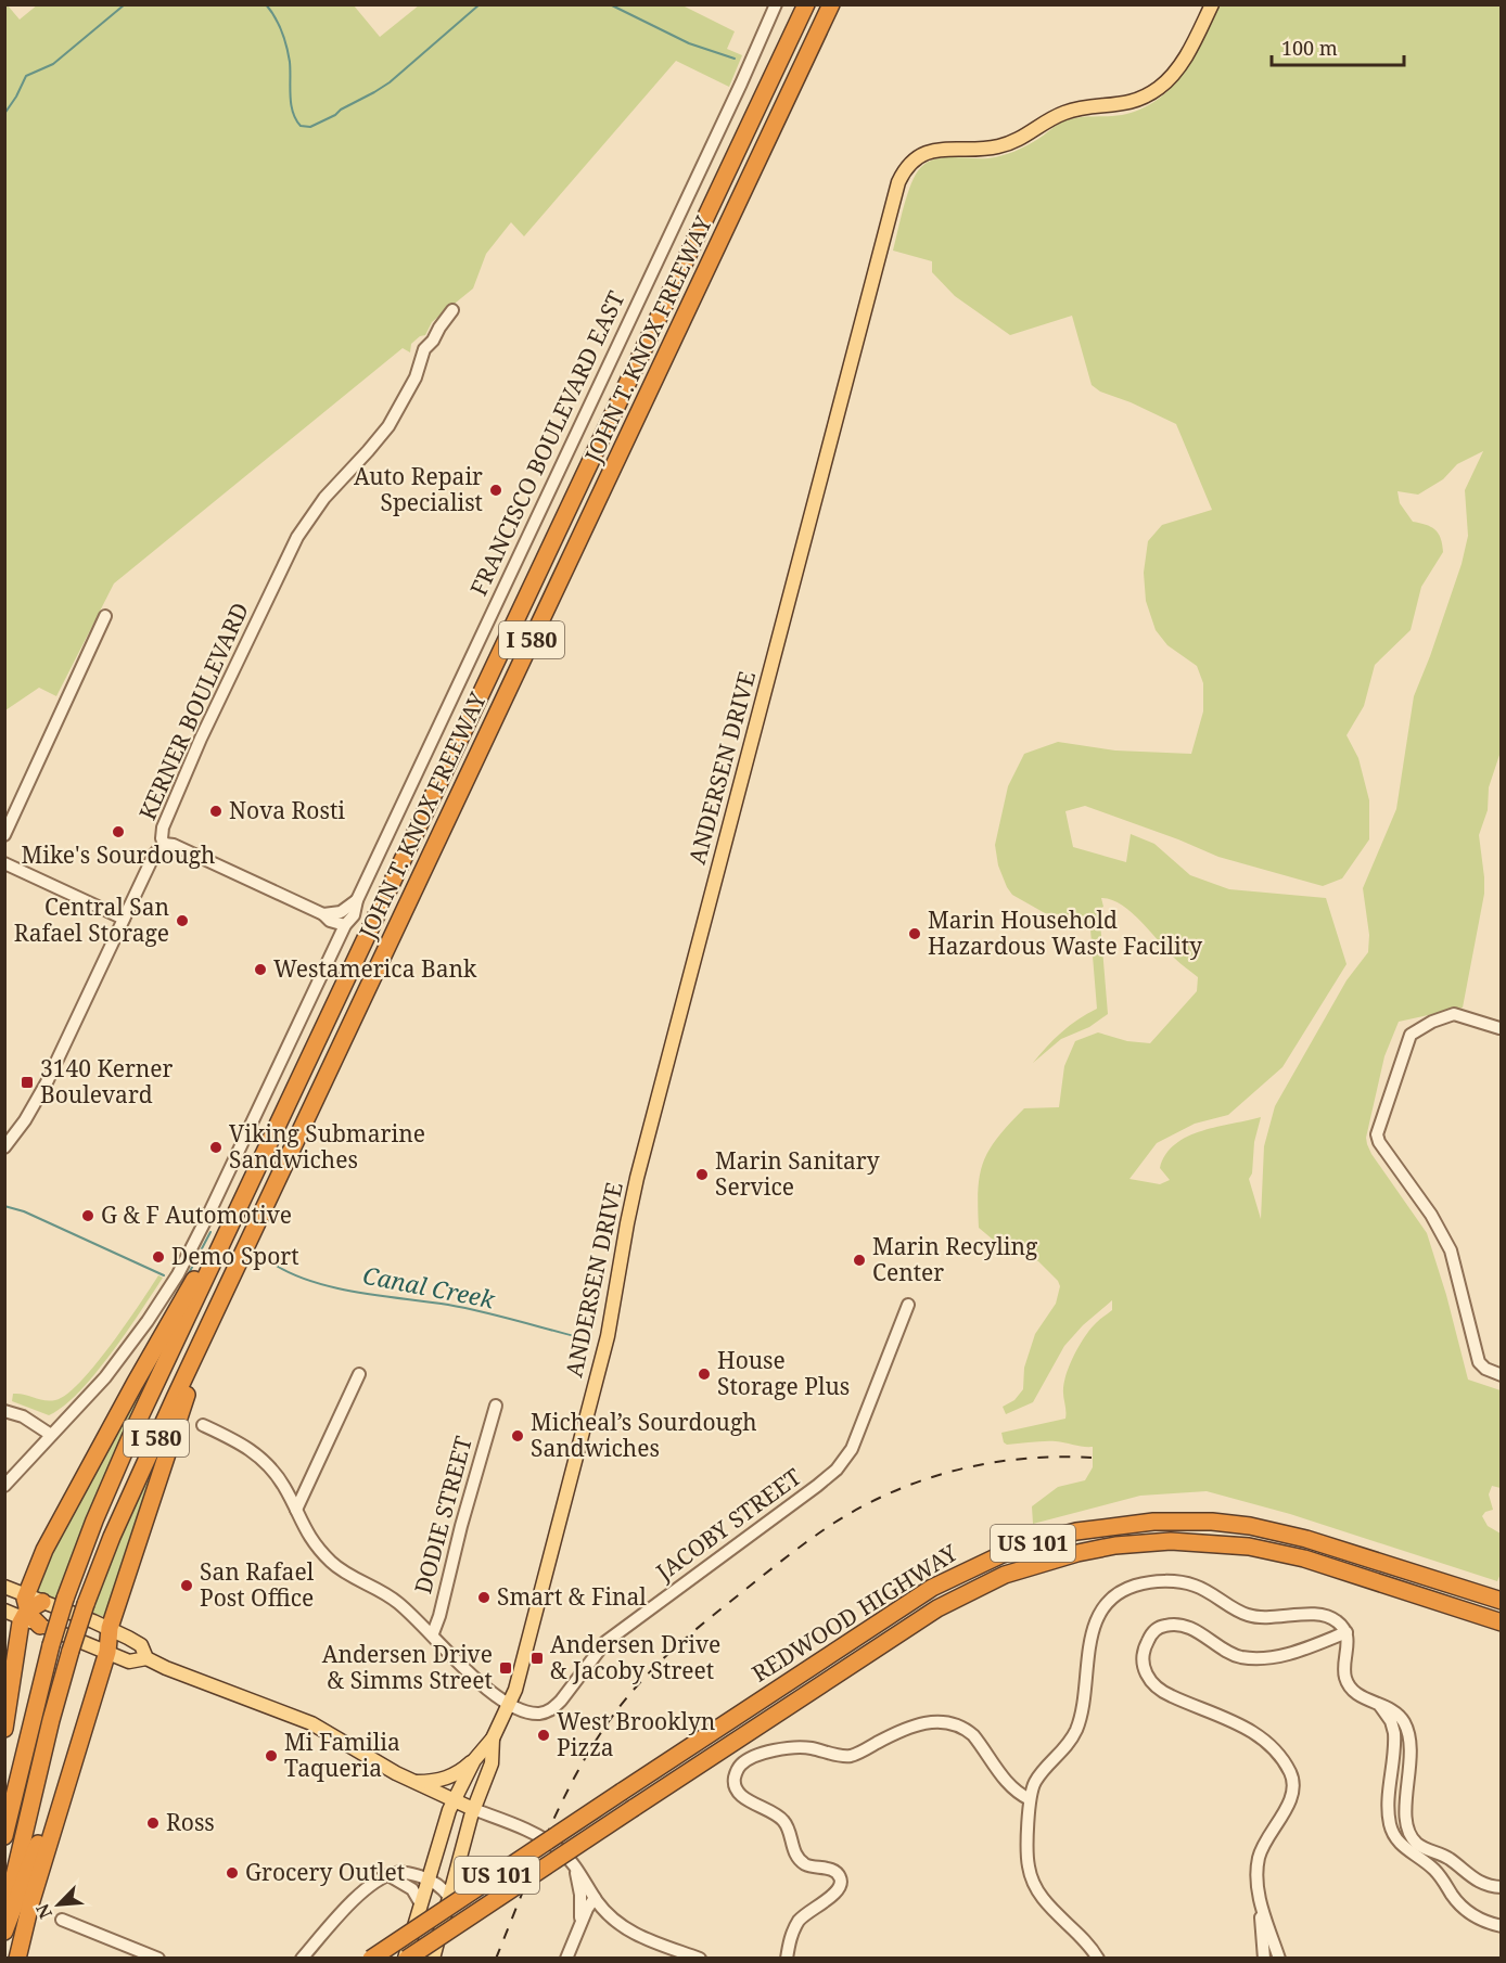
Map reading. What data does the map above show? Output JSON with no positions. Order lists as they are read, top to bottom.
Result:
{
  "streets": {
    "highway": [
      "JOHN T. KNOX FREEWAY",
      "I 580",
      "US 101",
      "REDWOOD HIGHWAY"
    ],
    "main road": ["ANDERSEN DRIVE"],
    "street": [
      "FRANCISCO BOULEVARD EAST",
      "KERNER BOULEVARD",
      "DODIE STREET",
      "JACOBY STREET"
    ]
  },
  "crossings": [
    ["ANDERSEN DRIVE", "JACOBY STREET"],
    ["ANDERSEN DRIVE", "REDWOOD HIGHWAY"]
  ],
  "water": ["Canal Creek"],
  "places": {
    "other": [
      "Auto Repair Specialist",
      "Nova Rosti",
      "Mike's Sourdough",
      "Central San Rafael Storage",
      "Marin Household Hazardous Waste Facility",
      "Westamerica Bank",
      "Viking Submarine Sandwiches",
      "Marin Sanitary Service",
      "G & F Automotive",
      "Demo Sport",
      "Marin Recyling Center",
      "House Storage Plus",
      "Micheal’s Sourdough Sandwiches",
      "San Rafael Post Office",
      "Smart & Final",
      "West Brooklyn Pizza",
      "Mi Familia Taqueria",
      "Ross",
      "Grocery Outlet"
    ],
    "transit": ["3140 Kerner Boulevard", "Andersen Drive & Jacoby Street", "Andersen Drive & Simms Street"]
  },
  "scale_bar": "100 m",
  "north": "bottom left"
}
